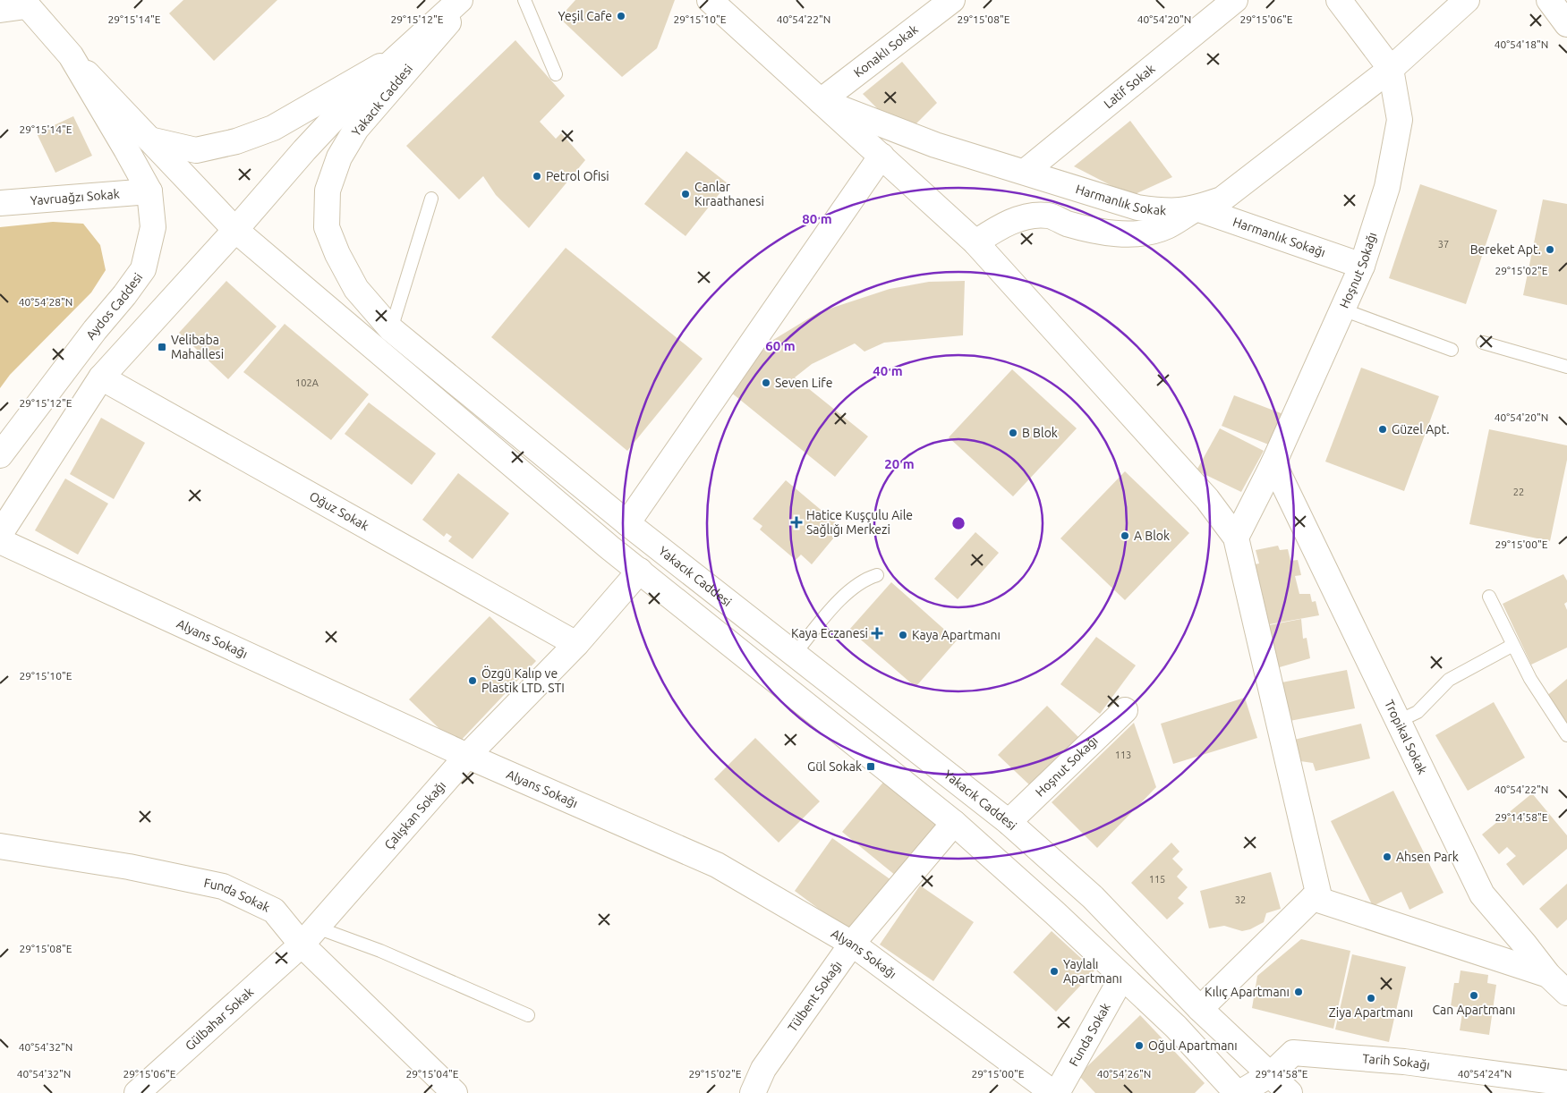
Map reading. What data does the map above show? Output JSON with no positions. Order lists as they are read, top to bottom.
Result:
{
  "streets": {
    "street": [
      "Konaklı Sokak",
      "Latif Sokak",
      "Yakacık Caddesi",
      "Yavruağzı Sokak",
      "Harmanlık Sokak",
      "Harmanlık Sokağı",
      "Hoşnut Sokağı",
      "Aydos Caddesi",
      "Oğuz Sokak",
      "Alyans Sokağı",
      "Tropikal Sokak",
      "Çalışkan Sokağı",
      "Funda Sokak",
      "Tülbent Sokağı",
      "Gülbahar Sokak",
      "Tarih Sokağı"
    ]
  },
  "crossings": [
    ["Konaklı Sokak", "Harmanlık Sokak"],
    ["Latif Sokak", "Harmanlık Sokak"],
    ["Yakacık Caddesi", "Hoşnut Sokağı"],
    ["Yakacık Caddesi", "Tarih Sokağı"],
    ["Yavruağzı Sokak", "Aydos Caddesi"],
    ["Harmanlık Sokak", "Harmanlık Sokağı"],
    ["Harmanlık Sokak", "Hoşnut Sokağı"],
    ["Harmanlık Sokağı", "Hoşnut Sokağı"],
    ["Hoşnut Sokağı", "Tropikal Sokak"],
    ["Oğuz Sokak", "Çalışkan Sokağı"],
    ["Alyans Sokağı", "Çalışkan Sokağı"],
    ["Alyans Sokağı", "Tülbent Sokağı"],
    ["Çalışkan Sokağı", "Funda Sokak"],
    ["Çalışkan Sokağı", "Gülbahar Sokak"],
    ["Funda Sokak", "Gülbahar Sokak"]
  ],
  "places": {
    "other": [
      "Yeşil Cafe",
      "Petrol Ofisi",
      "Canlar Kıraathanesi",
      "Bereket Apt.",
      "Seven Life",
      "Güzel Apt.",
      "B Blok",
      "A Blok",
      "Kaya Apartmanı",
      "Özgü Kalıp ve Plastik LTD. STI",
      "Ahsen Park",
      "Yaylalı Apartmanı",
      "Kılıç Apartmanı",
      "Can Apartmanı",
      "Ziya Apartmanı",
      "Oğul Apartmanı"
    ],
    "transit": ["Velibaba Mahallesi", "Gül Sokak"],
    "health": ["Hatice Kuşçulu Aile Sağlığı Merkezi", "Kaya Eczanesi"]
  },
  "house_numbers": [
    "37",
    "102A",
    "22",
    "113",
    "115",
    "32"
  ],
  "coordinates": [
    "29°15'14\"E",
    "29°15'12\"E",
    "29°15'10\"E",
    "29°15'08\"E",
    "29°15'06\"E",
    "40°54'22\"N",
    "40°54'20\"N",
    "40°54'18\"N",
    "29°15'02\"E",
    "40°54'28\"N",
    "29°15'00\"E",
    "29°14'58\"E",
    "40°54'32\"N",
    "40°54'26\"N",
    "40°54'24\"N",
    "29°15'04\"E"
  ],
  "rings": [
    "80 m",
    "60 m",
    "40 m",
    "20 m"
  ]
}
